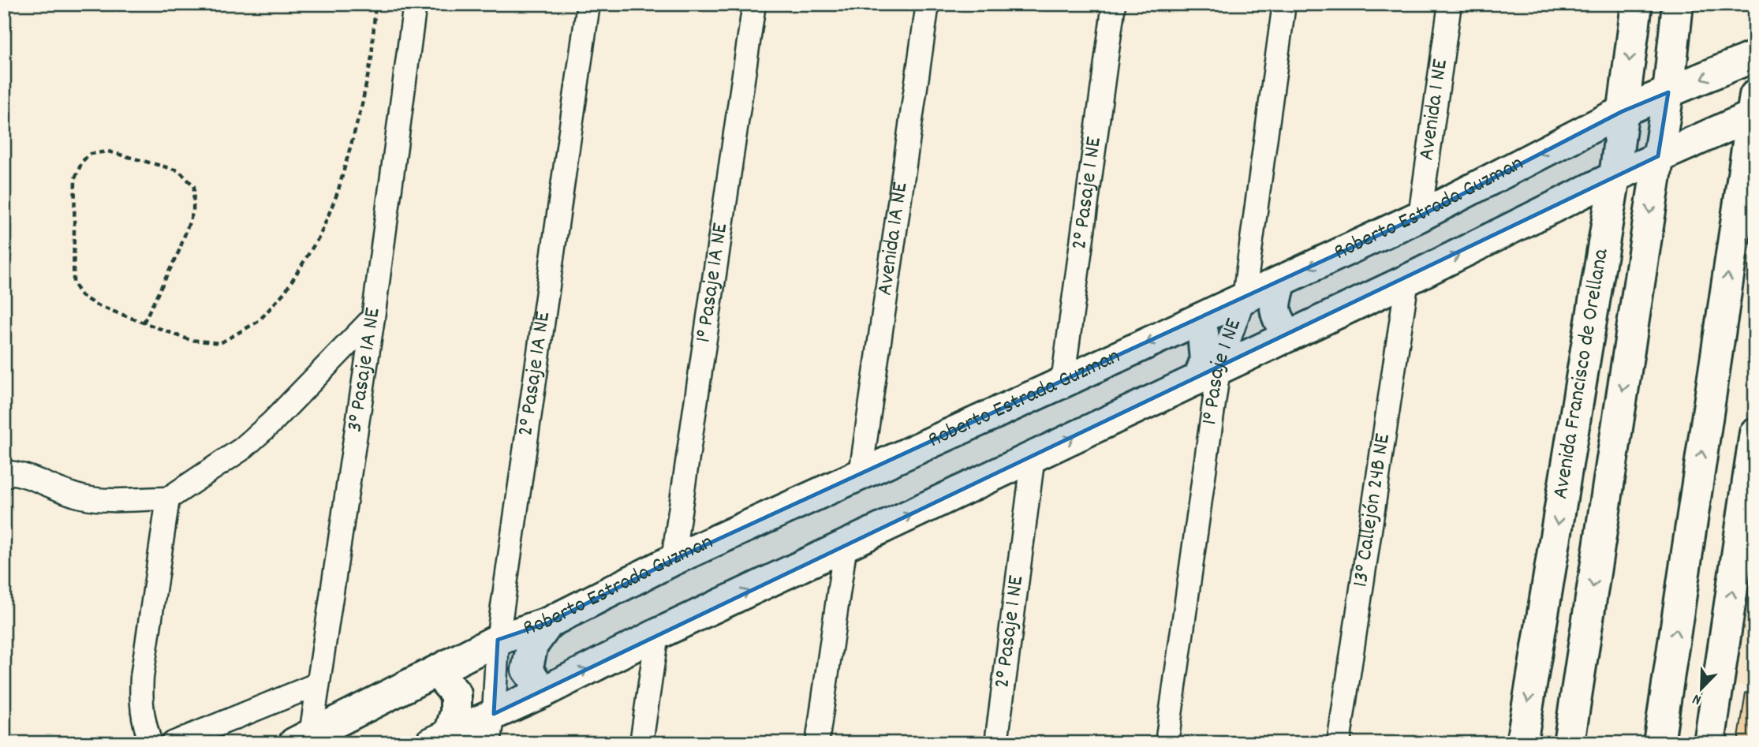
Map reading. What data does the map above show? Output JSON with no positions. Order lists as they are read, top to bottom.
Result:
{
  "streets": {
    "main road": ["Roberto Estrada Guzman", "Avenida Francisco de Orellana"],
    "street": [
      "Avenida 1 NE",
      "2° Pasaje 1 NE",
      "Avenida 1A NE",
      "1° Pasaje 1A NE",
      "3° Pasaje 1A NE",
      "2° Pasaje 1A NE",
      "1° Pasaje 1 NE",
      "13° Callejón 24B NE"
    ]
  },
  "crossings": [
    ["Avenida 1 NE", "Roberto Estrada Guzman"],
    ["2° Pasaje 1 NE", "Roberto Estrada Guzman"],
    ["Roberto Estrada Guzman", "Avenida 1A NE"],
    ["Roberto Estrada Guzman", "1° Pasaje 1A NE"],
    ["Roberto Estrada Guzman", "3° Pasaje 1A NE"],
    ["Roberto Estrada Guzman", "2° Pasaje 1A NE"],
    ["Roberto Estrada Guzman", "1° Pasaje 1 NE"],
    ["Roberto Estrada Guzman", "Avenida Francisco de Orellana"]
  ],
  "north": "bottom left"
}
